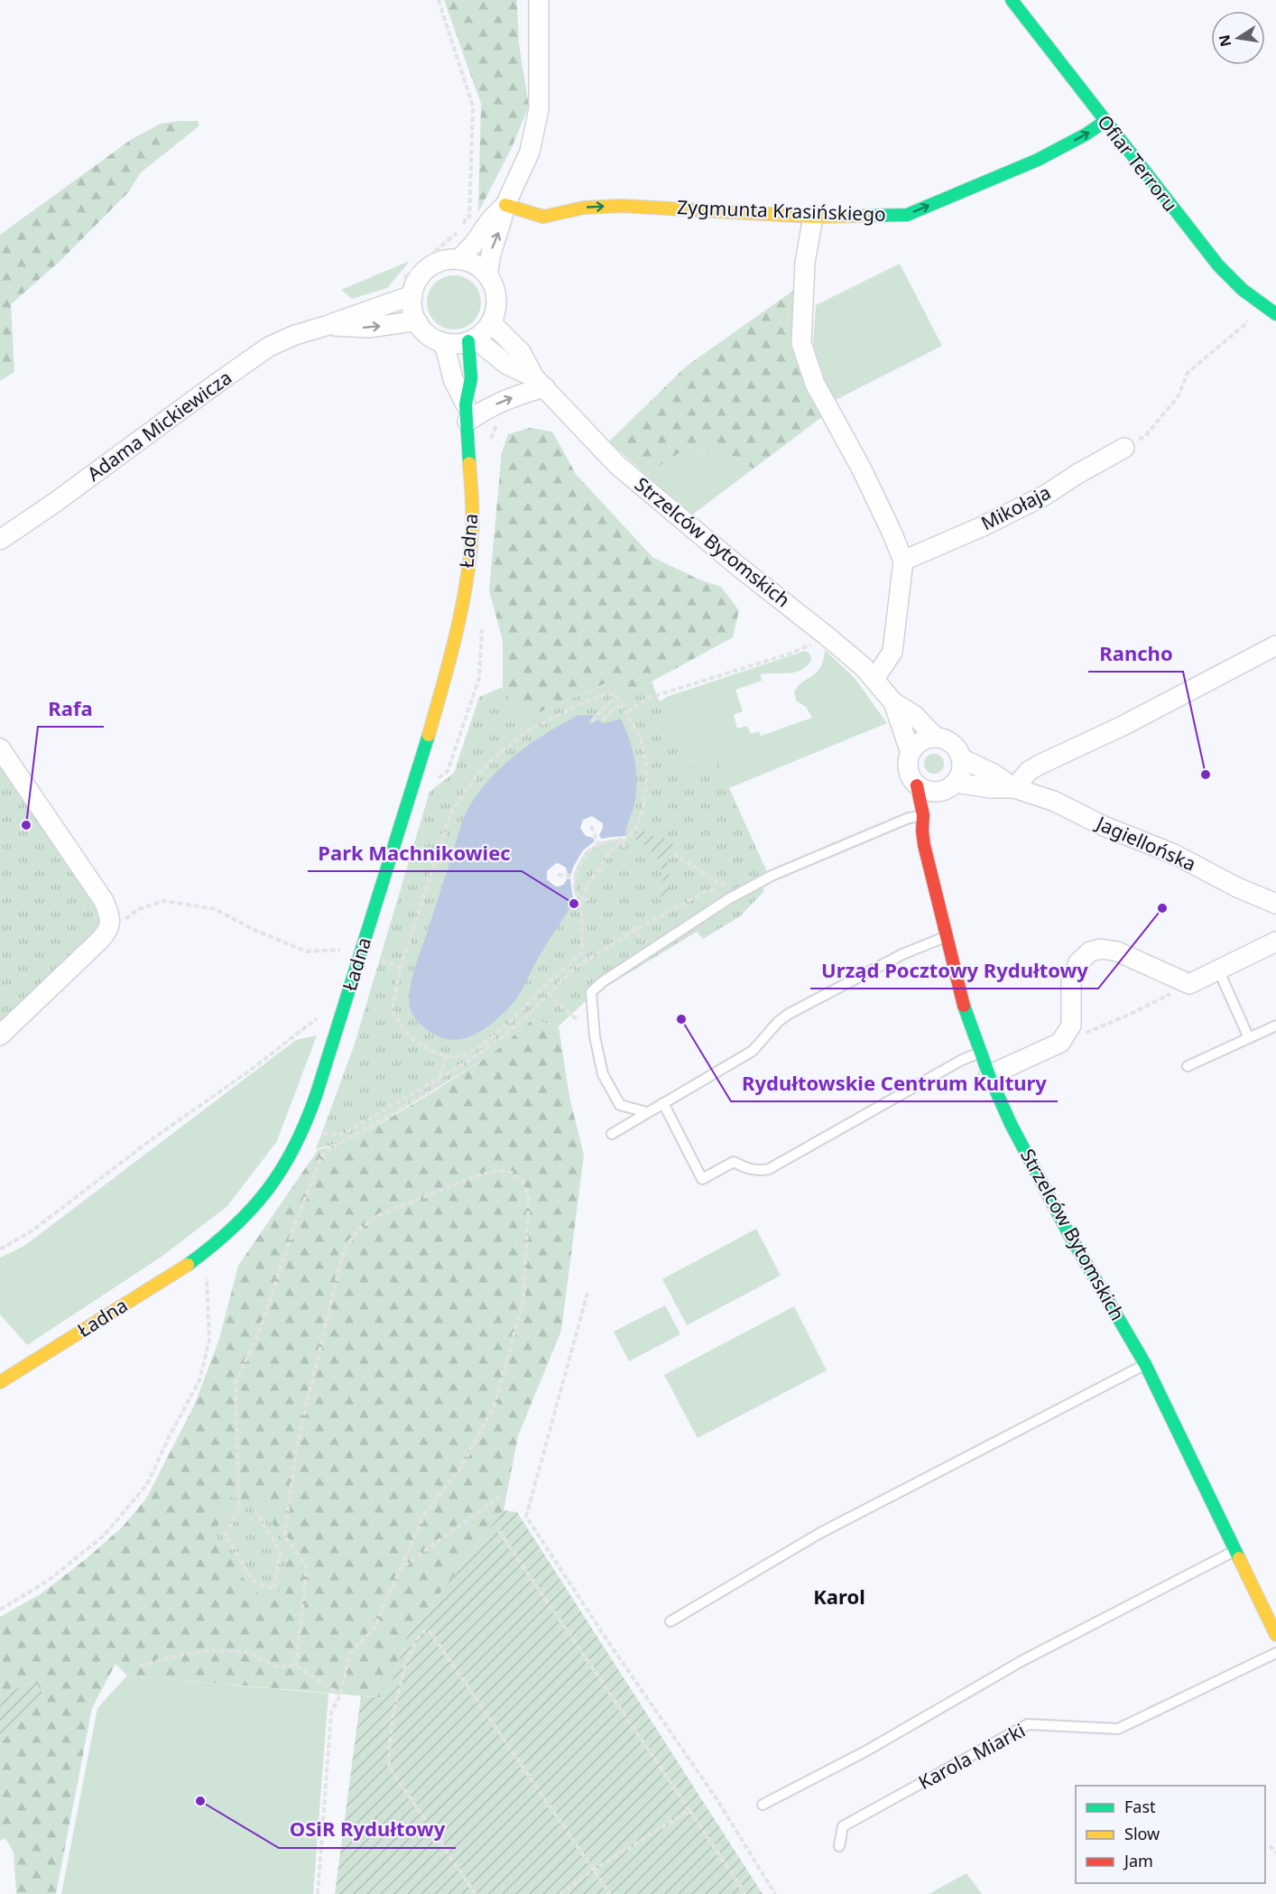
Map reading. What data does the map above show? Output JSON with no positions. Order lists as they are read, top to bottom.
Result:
{
  "streets": {
    "street": [
      "Ofiar Terroru",
      "Zygmunta Krasińskiego",
      "Adama Mickiewicza",
      "Mikołaja",
      "Ładna",
      "Strzelców Bytomskich",
      "Jagiellońska"
    ],
    "lane": ["Karola Miarki"]
  },
  "crossings": [
    ["Ofiar Terroru", "Zygmunta Krasińskiego"],
    ["Adama Mickiewicza", "Ładna"],
    ["Adama Mickiewicza", "Strzelców Bytomskich"],
    ["Ładna", "Strzelców Bytomskich"]
  ],
  "one_way": ["Zygmunta Krasińskiego"],
  "districts": ["Karol"],
  "places": [
    "Rancho",
    "Rafa",
    "Park Machnikowiec",
    "Urząd Pocztowy Rydułtowy",
    "Rydułtowskie Centrum Kultury",
    "OSiR Rydułtowy"
  ],
  "legend": ["Fast", "Slow", "Jam"],
  "north": "left"
}
